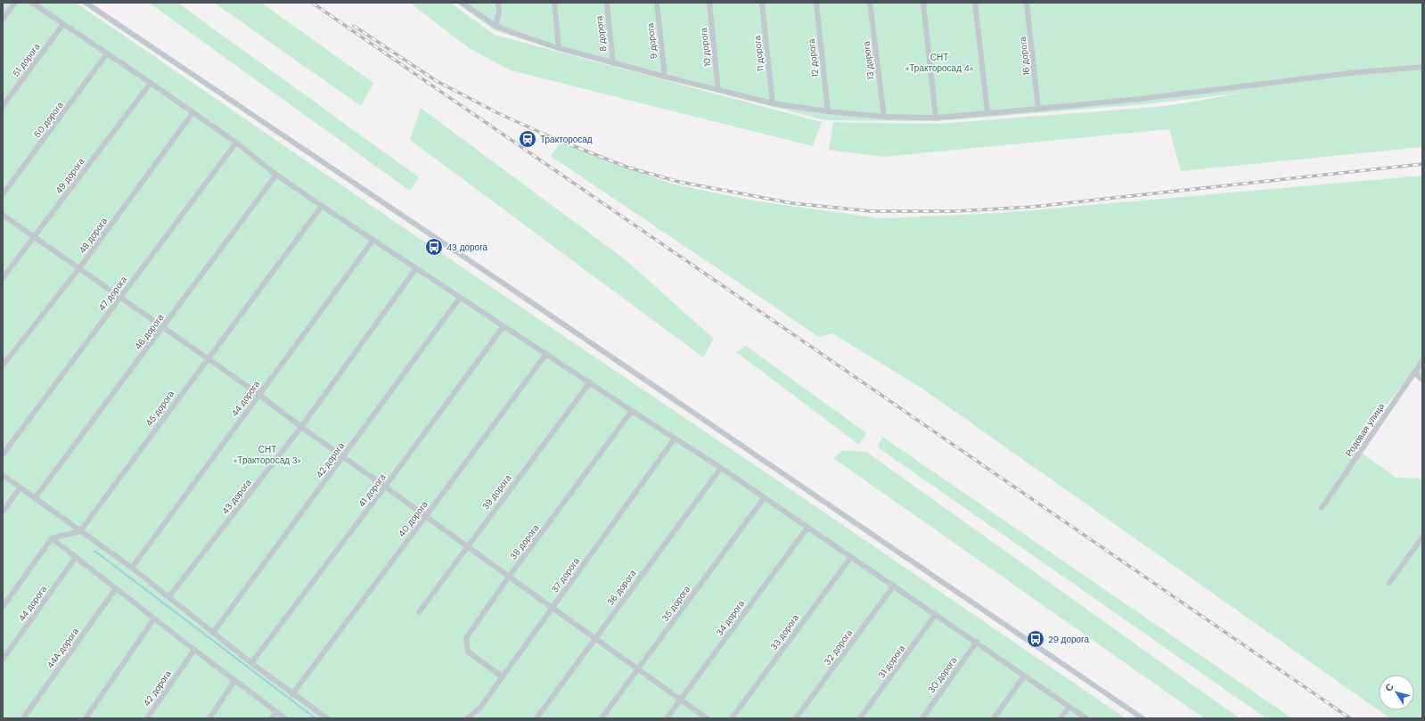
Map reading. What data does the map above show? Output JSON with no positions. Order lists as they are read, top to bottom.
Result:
{
  "streets": {
    "street": [
      "8 дорога",
      "9 дорога",
      "10 дорога",
      "11 дорога",
      "16 дорога",
      "12 дорога",
      "51 дорога",
      "13 дорога",
      "50 дорога",
      "49 дорога",
      "48 дорога",
      "47 дорога",
      "46 дорога",
      "44 дорога",
      "45 дорога",
      "Родовая улица",
      "42 дорога",
      "41 дорога",
      "39 дорога",
      "43 дорога",
      "40 дорога",
      "38 дорога",
      "37 дорога",
      "36 дорога",
      "35 дорога",
      "34 дорога",
      "33 дорога",
      "32 дорога",
      "44А дорога",
      "31 дорога",
      "30 дорога"
    ]
  },
  "crossings": [
    ["38 дорога", "37 дорога"]
  ],
  "parks": ["СНТ «Тракторосад 4»", "СНТ «Тракторосад 3»"],
  "places": {
    "station": ["Тракторосад"],
    "bus stop": ["43 дорога", "29 дорога"]
  },
  "north": "top left"
}
